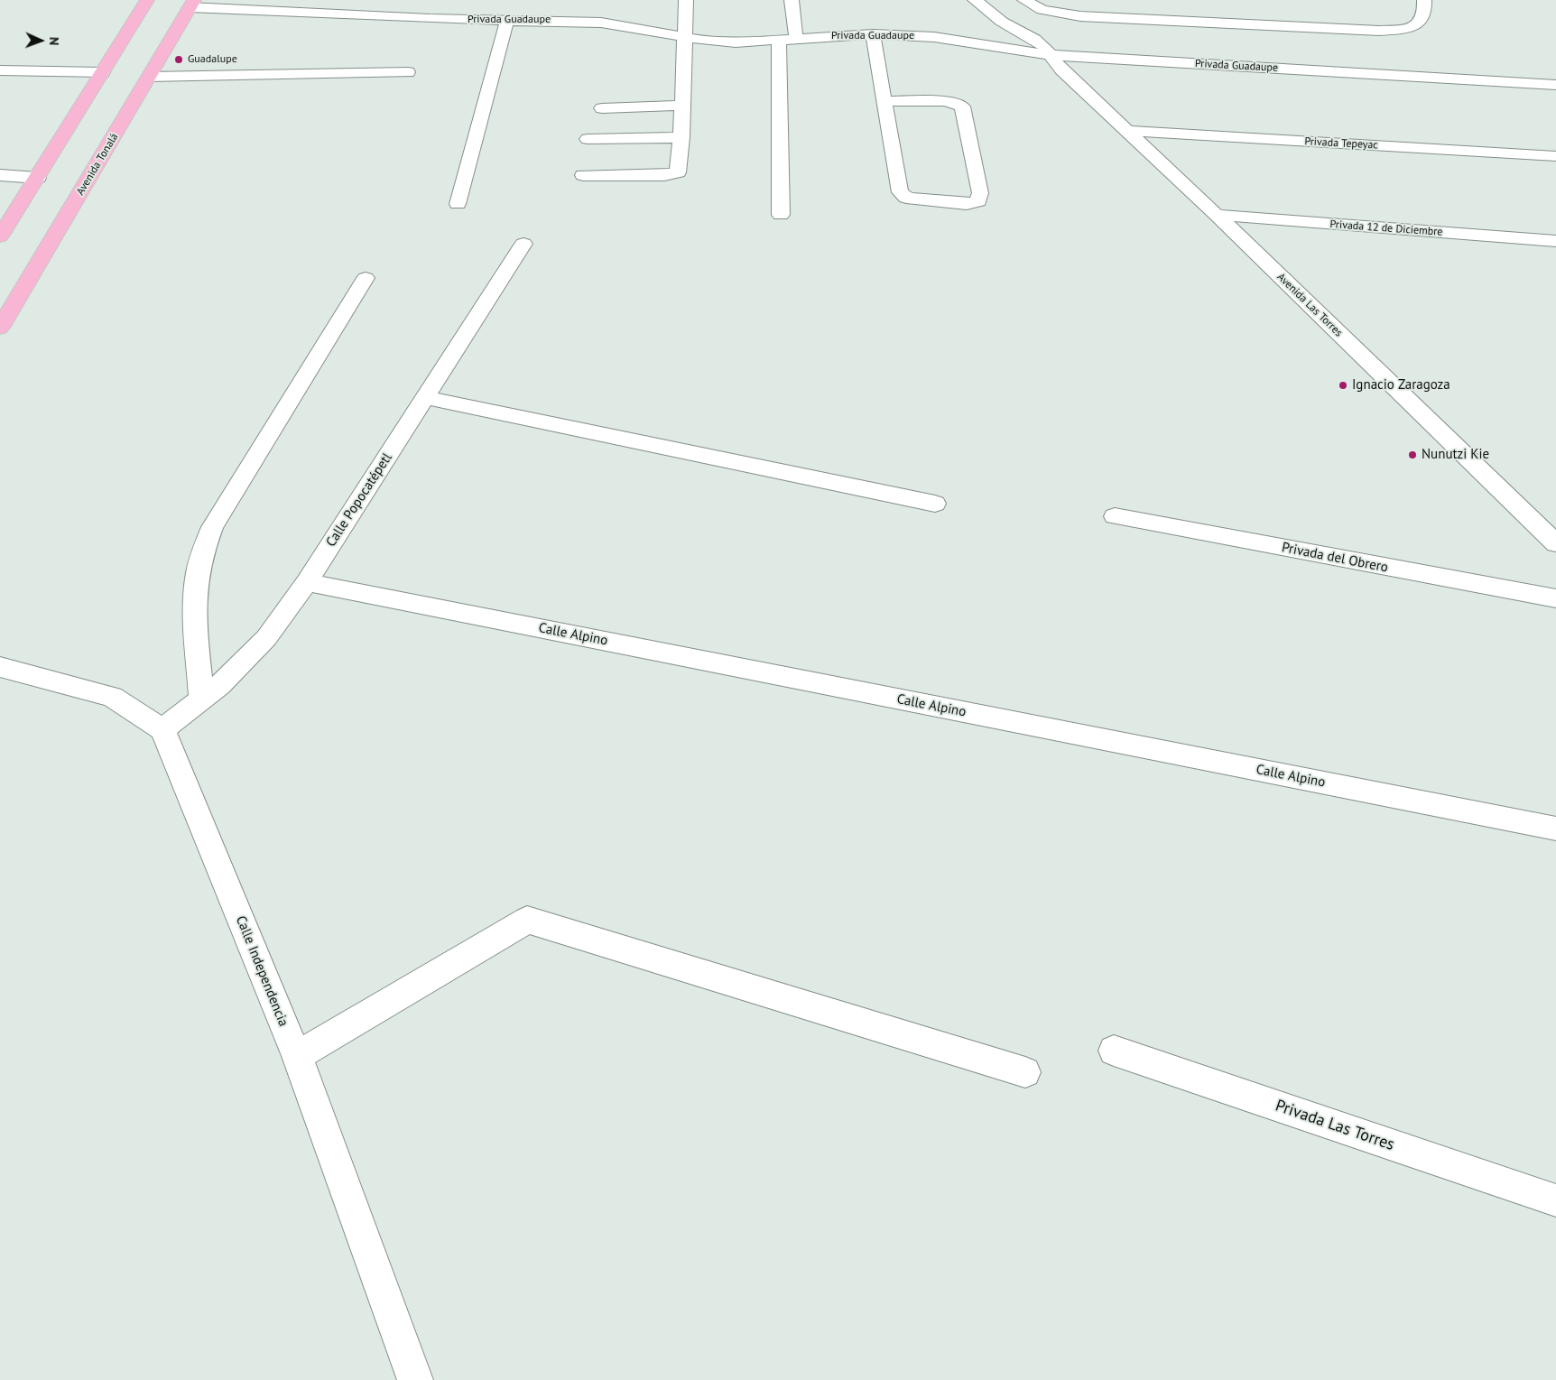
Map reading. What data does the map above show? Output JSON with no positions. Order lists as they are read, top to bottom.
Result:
{
  "streets": {
    "main road": ["Avenida Tonalá"],
    "street": [
      "Privada Guadaupe",
      "Privada Tepeyac",
      "Privada 12 de Diciembre",
      "Avenida Las Torres",
      "Calle Popocatépetl",
      "Privada del Obrero",
      "Calle Alpino",
      "Calle Independencia",
      "Privada Las Torres"
    ]
  },
  "crossings": [
    ["Privada Guadaupe", "Avenida Tonalá"],
    ["Privada Guadaupe", "Avenida Las Torres"],
    ["Privada Tepeyac", "Avenida Las Torres"],
    ["Privada 12 de Diciembre", "Avenida Las Torres"],
    ["Calle Popocatépetl", "Calle Alpino"],
    ["Calle Popocatépetl", "Calle Independencia"]
  ],
  "places": ["Guadalupe", "Ignacio Zaragoza", "Nunutzi Kie"],
  "north": "right"
}
